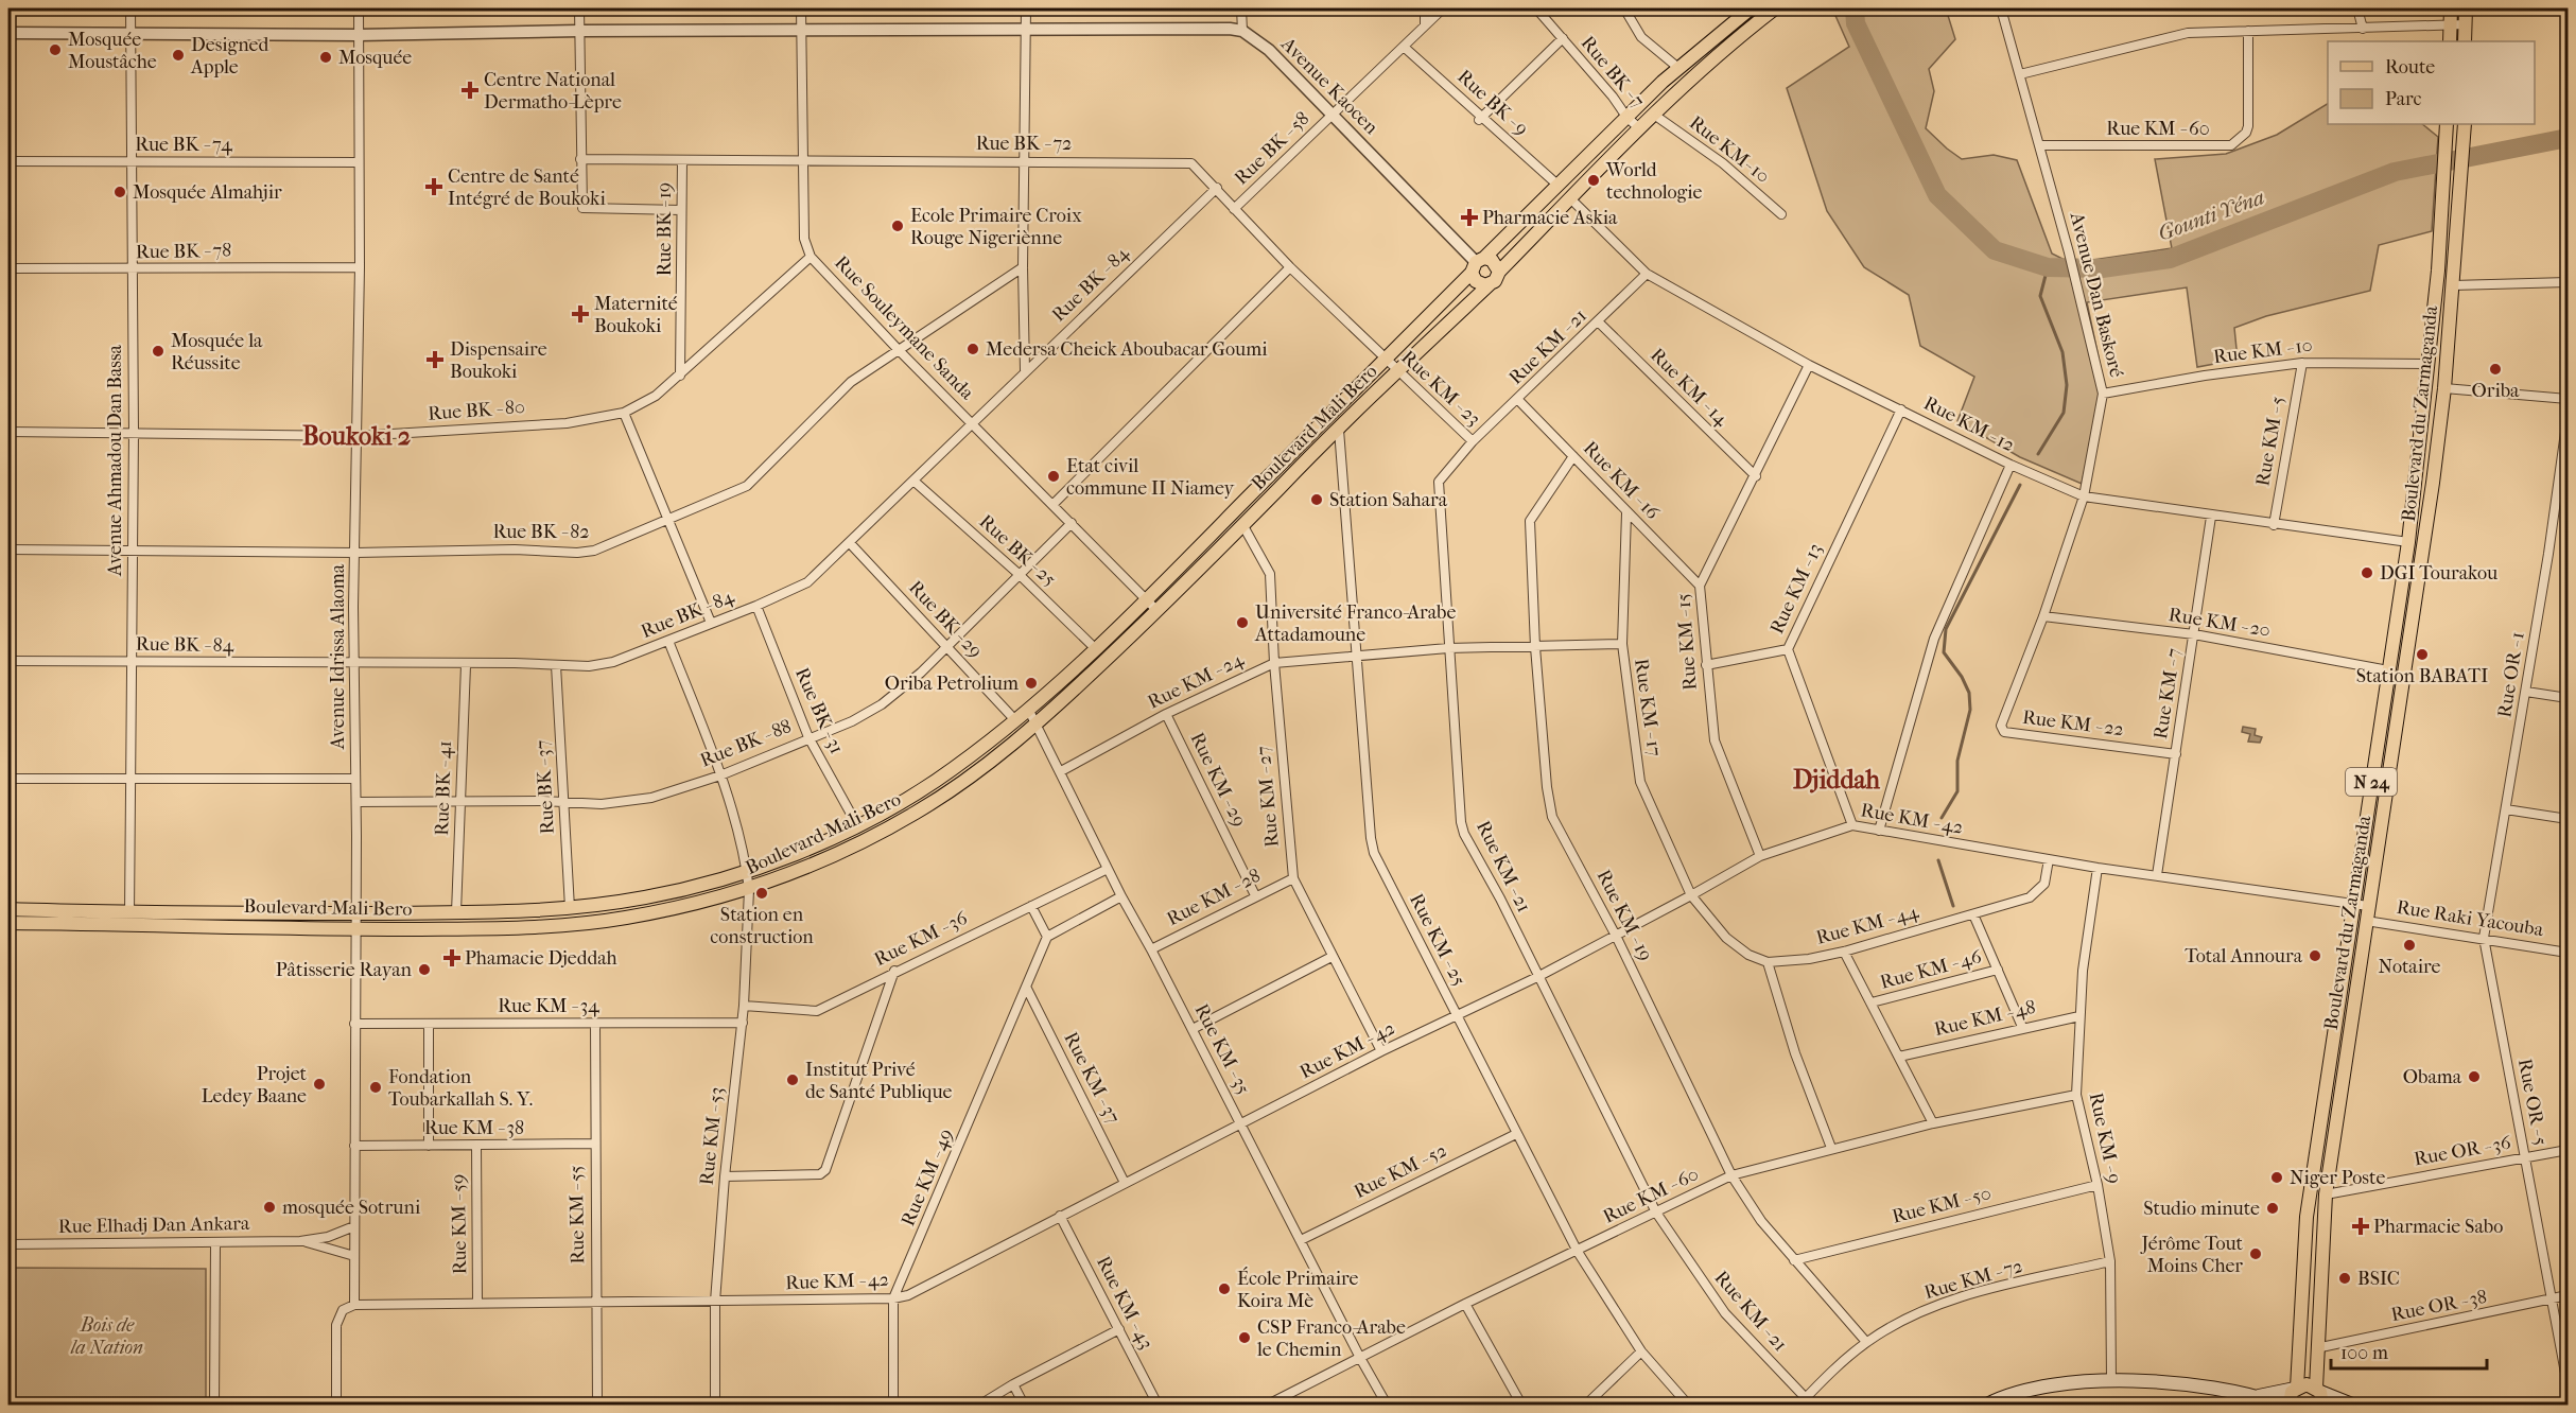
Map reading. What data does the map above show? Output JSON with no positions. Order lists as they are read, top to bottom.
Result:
{
  "streets": {
    "main road": ["Boulevard du Zarmaganda", "Boulevard Mali Bero", "N 24"],
    "street": [
      "Rue BK - 7",
      "Avenue Kaocen",
      "Rue BK - 9",
      "Rue KM - 60",
      "Rue BK - 72",
      "Rue BK - 74",
      "Rue BK - 58",
      "Rue KM- 10",
      "Rue BK - 19",
      "Rue BK - 78",
      "Rue BK - 84",
      "Avenue Dan Baskoré",
      "Rue Souleymane Sanda",
      "Rue KM - 21",
      "Rue KM - 10",
      "Rue KM - 14",
      "Rue KM - 23",
      "Rue BK - 80",
      "Rue KM - 12",
      "Rue KM - 5",
      "Avenue Ahmadou Dan Bassa",
      "Rue KM - 16",
      "Rue BK - 82",
      "Rue BK - 25",
      "Rue KM - 13",
      "Rue BK - 29",
      "Rue KM - 20",
      "Rue KM - 15",
      "Avenue Idrissa Alaoma",
      "Rue OR - 1",
      "Rue KM - 24",
      "Rue KM - 7",
      "Rue KM - 17",
      "Rue BK - 31",
      "Rue KM - 22",
      "Rue BK - 88",
      "Rue KM - 29",
      "Rue BK - 37",
      "Rue BK - 41",
      "Rue KM - 27",
      "Rue KM - 42",
      "Rue KM - 28",
      "Rue KM - 19",
      "Rue Raki Yacouba",
      "Rue KM - 44",
      "Rue KM - 36",
      "Rue KM - 25",
      "Rue KM - 46",
      "Rue KM - 34",
      "Rue KM - 48",
      "Rue KM - 35",
      "Rue KM - 37",
      "Rue OR - 5",
      "Rue KM - 38",
      "Rue KM - 53",
      "Rue KM - 9",
      "Rue OR - 36",
      "Rue KM - 52",
      "Rue KM - 49",
      "Rue KM - 50",
      "Rue KM - 55",
      "Rue KM - 59",
      "Rue Elhadj Dan Ankara",
      "Rue KM - 72",
      "Rue KM - 43",
      "Rue OR - 38"
    ]
  },
  "crossings": [
    ["Rue BK - 7", "Boulevard Mali Bero"],
    ["Avenue Kaocen", "Rue BK - 58"],
    ["Avenue Kaocen", "Boulevard Mali Bero"],
    ["Rue BK - 9", "Rue BK - 58"],
    ["Rue BK - 9", "Boulevard Mali Bero"],
    ["Rue KM - 60", "Avenue Dan Baskoré"],
    ["Rue KM - 60", "Rue KM - 21"],
    ["Rue KM - 60", "Rue KM - 19"],
    ["Rue KM - 60", "Rue KM - 25"],
    ["Rue KM - 60", "Rue KM - 35"],
    ["Rue KM - 60", "Rue KM - 9"],
    ["Rue BK - 72", "Rue BK - 58"],
    ["Rue BK - 72", "Rue BK - 19"],
    ["Rue BK - 72", "Rue BK - 84"],
    ["Rue BK - 72", "Rue Souleymane Sanda"],
    ["Rue BK - 72", "Rue KM - 23"],
    ["Rue BK - 72", "Boulevard Mali Bero"],
    ["Rue BK - 74", "Avenue Ahmadou Dan Bassa"],
    ["Rue BK - 74", "Avenue Idrissa Alaoma"],
    ["Rue BK - 19", "Rue BK - 80"],
    ["Rue BK - 78", "Avenue Ahmadou Dan Bassa"],
    ["Rue BK - 78", "Avenue Idrissa Alaoma"],
    ["Rue BK - 84", "Rue Souleymane Sanda"],
    ["Rue BK - 84", "Avenue Ahmadou Dan Bassa"],
    ["Rue BK - 84", "Rue BK - 25"],
    ["Rue BK - 84", "Rue BK - 29"],
    ["Rue BK - 84", "Avenue Idrissa Alaoma"],
    ["Rue BK - 84", "Rue BK - 31"],
    ["Rue BK - 84", "Rue BK - 37"],
    ["Rue BK - 84", "Rue BK - 41"],
    ["Rue BK - 84", "Rue KM - 53"],
    ["Avenue Dan Baskoré", "Rue KM - 10"],
    ["Avenue Dan Baskoré", "Rue KM - 12"],
    ["Avenue Dan Baskoré", "Rue KM - 20"],
    ["Avenue Dan Baskoré", "Rue KM - 22"],
    ["Rue Souleymane Sanda", "Rue BK - 80"],
    ["Rue Souleymane Sanda", "Boulevard Mali Bero"],
    ["Rue Souleymane Sanda", "Rue BK - 82"],
    ["Rue Souleymane Sanda", "Rue BK - 88"],
    ["Rue KM - 21", "Rue KM - 14"],
    ["Rue KM - 21", "Rue KM - 23"],
    ["Rue KM - 21", "Rue KM - 12"],
    ["Rue KM - 21", "Rue KM - 16"],
    ["Rue KM - 21", "Rue KM - 24"],
    ["Rue KM - 21", "Rue KM - 42"],
    ["Rue KM - 21", "Rue KM - 72"],
    ["Rue KM - 10", "Boulevard du Zarmaganda"],
    ["Rue KM - 10", "Rue KM - 5"],
    ["Rue KM - 14", "Rue KM - 15"],
    ["Rue KM - 23", "Boulevard Mali Bero"],
    ["Rue BK - 80", "Avenue Ahmadou Dan Bassa"],
    ["Rue BK - 80", "Avenue Idrissa Alaoma"],
    ["Boulevard du Zarmaganda", "Rue KM - 12"],
    ["Boulevard du Zarmaganda", "Rue KM - 20"],
    ["Boulevard du Zarmaganda", "Rue KM - 42"],
    ["Boulevard du Zarmaganda", "Rue Raki Yacouba"],
    ["Boulevard du Zarmaganda", "Rue OR - 36"],
    ["Boulevard du Zarmaganda", "Rue OR - 38"],
    ["Rue KM - 12", "Rue KM - 5"],
    ["Rue KM - 12", "Rue KM - 13"],
    ["Rue KM - 12", "Rue KM - 15"],
    ["Rue KM - 12", "Rue KM - 7"],
    ["Boulevard Mali Bero", "Avenue Ahmadou Dan Bassa"],
    ["Boulevard Mali Bero", "Rue BK - 25"],
    ["Boulevard Mali Bero", "Rue BK - 29"],
    ["Boulevard Mali Bero", "Avenue Idrissa Alaoma"],
    ["Boulevard Mali Bero", "Rue BK - 31"],
    ["Boulevard Mali Bero", "Rue BK - 37"],
    ["Boulevard Mali Bero", "Rue BK - 41"],
    ["Boulevard Mali Bero", "Rue KM - 27"],
    ["Boulevard Mali Bero", "Rue KM - 25"],
    ["Boulevard Mali Bero", "Rue KM - 35"],
    ["Boulevard Mali Bero", "Rue KM - 53"],
    ["Avenue Ahmadou Dan Bassa", "Rue BK - 82"],
    ["Rue KM - 16", "Rue KM - 15"],
    ["Rue KM - 16", "Rue KM - 17"],
    ["Rue KM - 16", "Rue KM - 19"],
    ["Rue BK - 82", "Avenue Idrissa Alaoma"],
    ["Rue BK - 25", "Rue BK - 88"],
    ["Rue KM - 13", "Rue KM - 42"],
    ["Rue BK - 29", "Rue BK - 88"],
    ["Rue KM - 20", "Rue KM - 7"],
    ["Rue KM - 15", "Rue KM - 42"],
    ["Avenue Idrissa Alaoma", "Rue BK - 88"],
    ["Avenue Idrissa Alaoma", "Rue KM - 42"],
    ["Avenue Idrissa Alaoma", "Rue KM - 34"],
    ["Avenue Idrissa Alaoma", "Rue KM - 38"],
    ["Avenue Idrissa Alaoma", "Rue Elhadj Dan Ankara"],
    ["Rue OR - 1", "Rue Raki Yacouba"],
    ["Rue OR - 1", "Rue OR - 5"],
    ["Rue KM - 24", "Rue KM - 17"],
    ["Rue KM - 24", "Rue KM - 29"],
    ["Rue KM - 24", "Rue KM - 27"],
    ["Rue KM - 24", "Rue KM - 19"],
    ["Rue KM - 24", "Rue KM - 25"],
    ["Rue KM - 24", "Rue KM - 35"],
    ["Rue KM - 7", "Rue KM - 22"],
    ["Rue KM - 7", "Rue KM - 42"],
    ["Rue KM - 17", "Rue KM - 42"],
    ["Rue BK - 31", "Rue BK - 88"],
    ["Rue BK - 88", "Rue BK - 37"],
    ["Rue BK - 88", "Rue BK - 41"],
    ["Rue BK - 88", "Rue KM - 53"],
    ["Rue KM - 29", "Rue KM - 28"],
    ["Rue KM - 27", "Rue KM - 42"],
    ["Rue KM - 27", "Rue KM - 28"],
    ["Rue KM - 42", "Rue KM - 19"],
    ["Rue KM - 42", "Rue KM - 44"],
    ["Rue KM - 42", "Rue KM - 25"],
    ["Rue KM - 42", "Rue KM - 35"],
    ["Rue KM - 42", "Rue KM - 37"],
    ["Rue KM - 42", "Rue KM - 53"],
    ["Rue KM - 42", "Rue KM - 9"],
    ["Rue KM - 42", "Rue KM - 49"],
    ["Rue KM - 42", "Rue KM - 55"],
    ["Rue KM - 42", "Rue KM - 59"],
    ["Rue KM - 42", "Rue KM - 43"],
    ["Rue KM - 28", "Rue KM - 35"],
    ["Rue KM - 19", "Rue KM - 50"],
    ["Rue KM - 19", "Rue KM - 72"],
    ["Rue Raki Yacouba", "Rue OR - 5"],
    ["Rue KM - 36", "Rue KM - 35"],
    ["Rue KM - 36", "Rue KM - 53"],
    ["Rue KM - 25", "Rue KM - 52"],
    ["Rue KM - 34", "Rue KM - 53"],
    ["Rue KM - 34", "Rue KM - 55"],
    ["Rue KM - 48", "Rue KM - 9"],
    ["Rue KM - 35", "Rue KM - 52"],
    ["Rue KM - 37", "Rue KM - 49"],
    ["Rue OR - 5", "Rue OR - 36"],
    ["Rue OR - 5", "Rue OR - 38"],
    ["Rue KM - 38", "Rue KM - 55"],
    ["Rue KM - 38", "Rue KM - 59"],
    ["Rue KM - 9", "Rue KM - 50"],
    ["Rue KM - 9", "Rue KM - 72"]
  ],
  "districts": ["Boukoki 2", "Djiddah"],
  "water": ["Gounti Yéna"],
  "parks": ["Bois de la Nation"],
  "places": {
    "other": [
      "Mosquée Moustâche",
      "Designed Apple",
      "Mosquée",
      "World technologie",
      "Mosquée Almahjir",
      "Ecole Primaire Croix Rouge Nigeriènne",
      "Medersa Cheick Aboubacar Goumi",
      "Mosquée la Réussite",
      "Oriba",
      "Etat civil commune II Niamey",
      "Station Sahara",
      "DGI Tourakou",
      "Université Franco-Arabe Attadamoune",
      "Station BABATI",
      "Oriba Petrolium",
      "Station en construction",
      "Notaire",
      "Total Annoura",
      "Pâtisserie Rayan",
      "Obama",
      "Institut Privé de Santé Publique",
      "Projet Ledey Baane",
      "Fondation Toubarkallah S. Y.",
      "Niger Poste",
      "mosquée Sotruni",
      "Studio minute",
      "Jérôme Tout Moins Cher",
      "BSIC",
      "École Primaire Koira Mè",
      "CSP Franco-Arabe le Chemin"
    ],
    "health": [
      "Centre National Dermatho-Lèpre",
      "Centre de Santé Intégré de Boukoki",
      "Pharmacie Askia",
      "Maternité Boukoki",
      "Dispensaire Boukoki",
      "Phamacie Djeddah",
      "Pharmacie Sabo"
    ]
  },
  "legend": ["Route", "Parc"],
  "scale_bar": "100 m"
}
